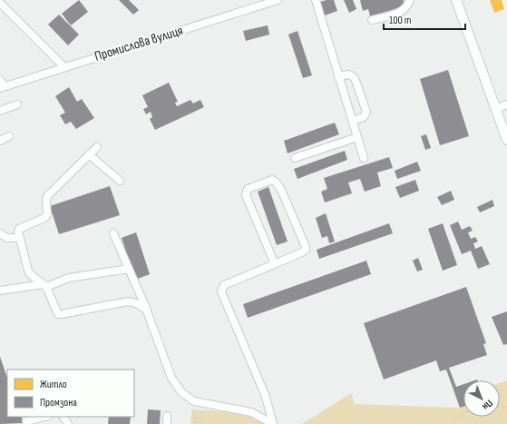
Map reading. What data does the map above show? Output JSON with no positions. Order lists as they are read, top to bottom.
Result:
{
  "streets": {
    "street": ["Промислова вулиця"]
  },
  "legend": ["Житло", "Промзона"],
  "scale_bar": "100 m",
  "north": "bottom right"
}
